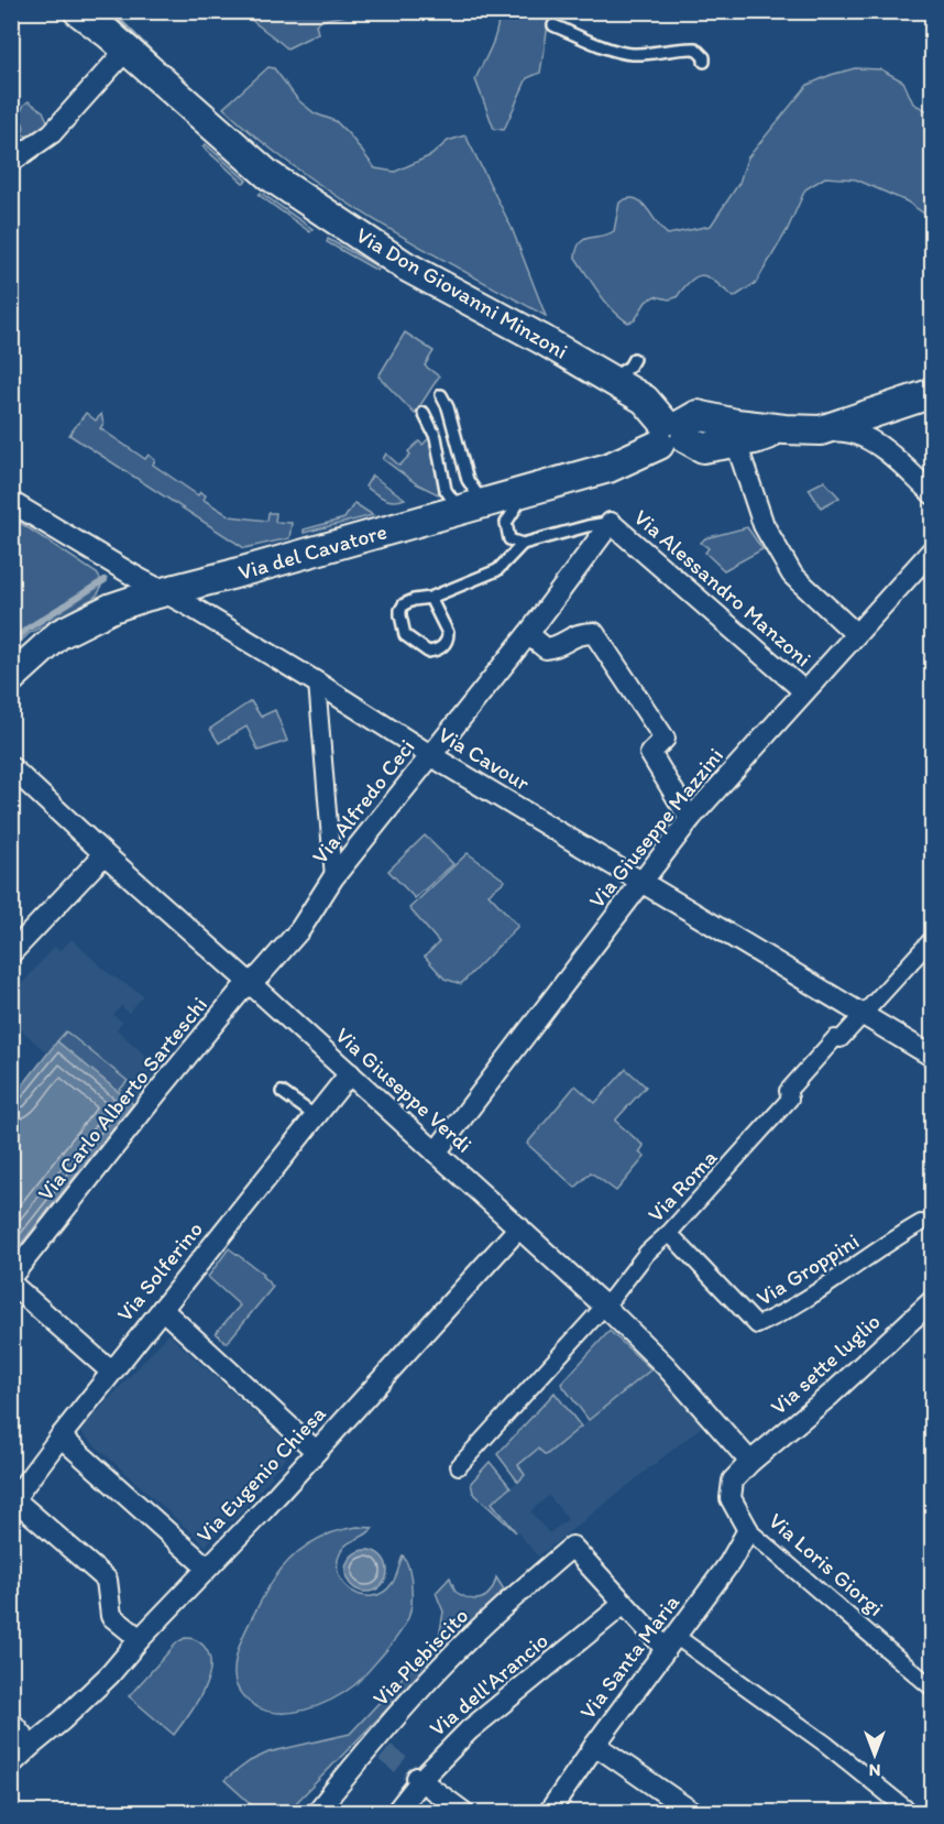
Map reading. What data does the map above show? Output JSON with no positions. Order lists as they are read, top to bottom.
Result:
{
  "streets": {
    "main road": ["Via Don Giovanni Minzoni", "Via del Cavatore"],
    "street": [
      "Via Alessandro Manzoni",
      "Via Cavour",
      "Via Alfredo Ceci",
      "Via Giuseppe Mazzini",
      "Via Giuseppe Verdi",
      "Via Carlo Alberto Sarteschi",
      "Via Roma",
      "Via Groppini",
      "Via Solferino",
      "Via sette luglio",
      "Via Eugenio Chiesa",
      "Via Loris Giorgi",
      "Via Plebiscito",
      "Via Santa Maria",
      "Via dell'Arancio"
    ]
  },
  "crossings": [
    ["Via Don Giovanni Minzoni", "Via del Cavatore"],
    ["Via del Cavatore", "Via Cavour"],
    ["Via Alessandro Manzoni", "Via Alfredo Ceci"],
    ["Via Alessandro Manzoni", "Via Giuseppe Mazzini"],
    ["Via Cavour", "Via Alfredo Ceci"],
    ["Via Cavour", "Via Giuseppe Mazzini"],
    ["Via Cavour", "Via Roma"],
    ["Via Alfredo Ceci", "Via Giuseppe Verdi"],
    ["Via Alfredo Ceci", "Via Carlo Alberto Sarteschi"],
    ["Via Giuseppe Mazzini", "Via Giuseppe Verdi"],
    ["Via Giuseppe Verdi", "Via Carlo Alberto Sarteschi"],
    ["Via Giuseppe Verdi", "Via Roma"],
    ["Via Giuseppe Verdi", "Via Solferino"],
    ["Via Giuseppe Verdi", "Via sette luglio"],
    ["Via Giuseppe Verdi", "Via Eugenio Chiesa"],
    ["Via Giuseppe Verdi", "Via Loris Giorgi"],
    ["Via Roma", "Via Groppini"],
    ["Via sette luglio", "Via Loris Giorgi"],
    ["Via Loris Giorgi", "Via Santa Maria"],
    ["Via Plebiscito", "Via dell'Arancio"]
  ],
  "north": "bottom"
}
